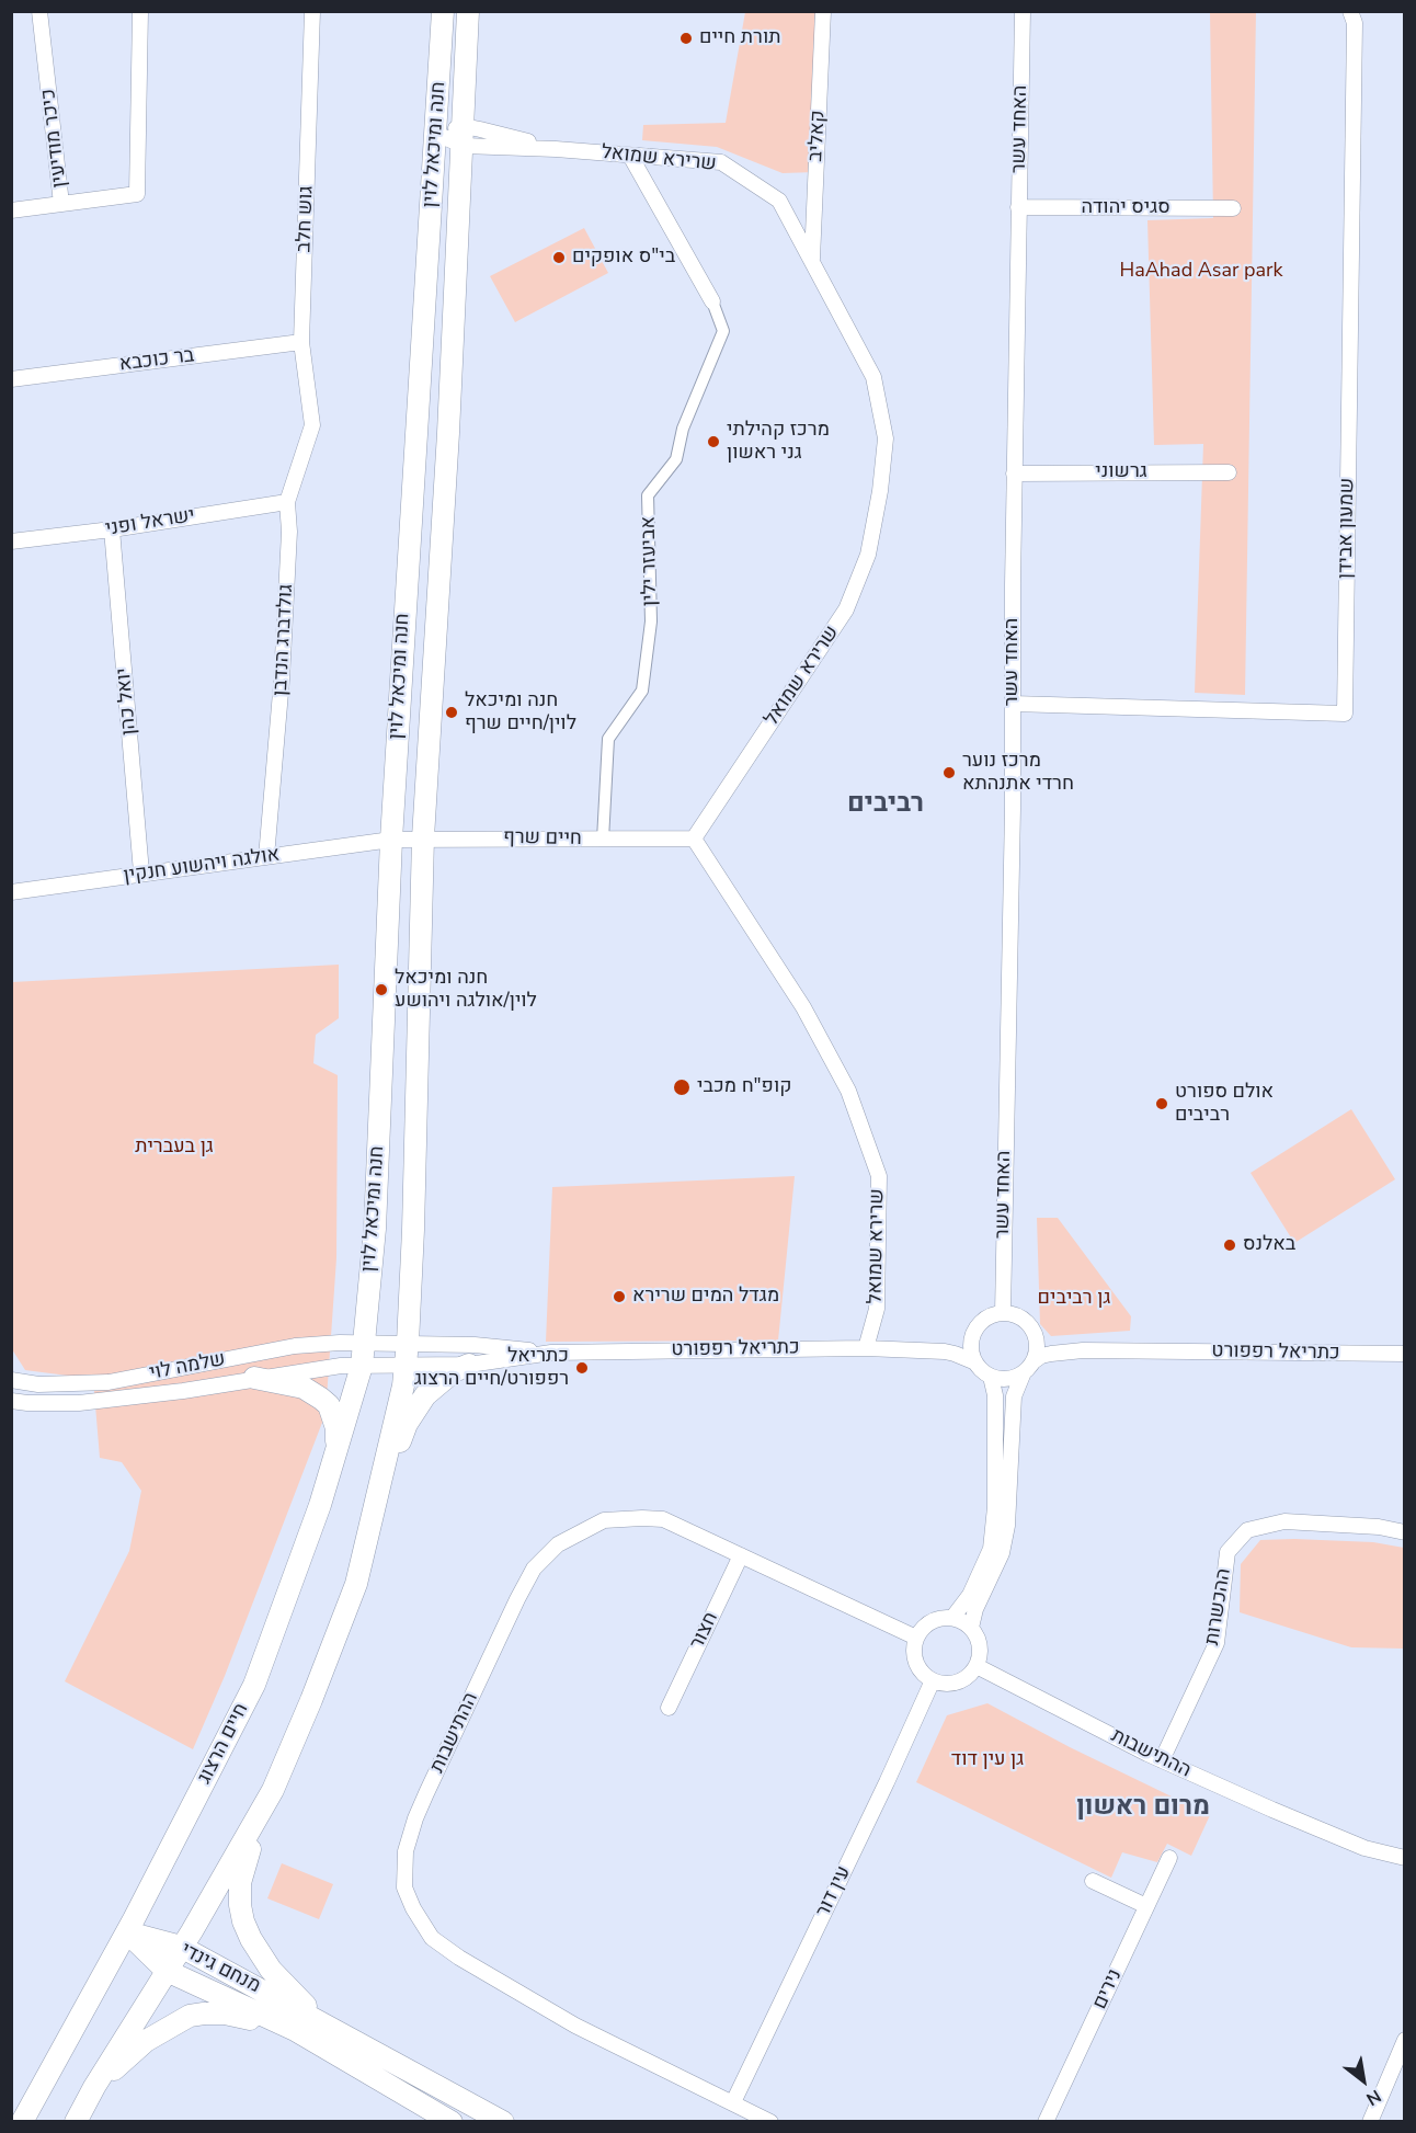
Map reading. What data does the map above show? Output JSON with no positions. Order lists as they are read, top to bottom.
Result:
{
  "streets": {
    "main road": ["חנה ומיכאל לוין", "חיים הרצוג", "מנחם גינדי"],
    "street": [
      "האחד עשר",
      "קאליב",
      "כיכר מודיעין",
      "שרירא שמואל",
      "סגיס יהודה",
      "גוש חלב",
      "בר כוכבא",
      "גרשוני",
      "ישראל ופני",
      "שמעון אבידן",
      "אביעזר ילין",
      "גולדברג הנדבן",
      "יואל כהן",
      "חיים שרף",
      "אולגה ויהשוע חנקין",
      "כתריאל רפפורט",
      "שלמה לוי",
      "ההכשרות",
      "חצור",
      "ההתישבות",
      "עין דור",
      "נירים"
    ]
  },
  "crossings": [
    ["האחד עשר", "סגיס יהודה"],
    ["האחד עשר", "גרשוני"],
    ["האחד עשר", "שמעון אבידן"],
    ["האחד עשר", "כתריאל רפפורט"],
    ["קאליב", "שרירא שמואל"],
    ["חנה ומיכאל לוין", "שרירא שמואל"],
    ["חנה ומיכאל לוין", "חיים שרף"],
    ["חנה ומיכאל לוין", "אולגה ויהשוע חנקין"],
    ["חנה ומיכאל לוין", "כתריאל רפפורט"],
    ["חנה ומיכאל לוין", "שלמה לוי"],
    ["חנה ומיכאל לוין", "חיים הרצוג"],
    ["שרירא שמואל", "אביעזר ילין"],
    ["שרירא שמואל", "חיים שרף"],
    ["שרירא שמואל", "כתריאל רפפורט"],
    ["גוש חלב", "בר כוכבא"],
    ["גוש חלב", "גולדברג הנדבן"],
    ["ישראל ופני", "גולדברג הנדבן"],
    ["ישראל ופני", "יואל כהן"],
    ["אביעזר ילין", "חיים שרף"],
    ["גולדברג הנדבן", "אולגה ויהשוע חנקין"],
    ["יואל כהן", "אולגה ויהשוע חנקין"],
    ["חיים שרף", "אולגה ויהשוע חנקין"],
    ["כתריאל רפפורט", "שלמה לוי"],
    ["כתריאל רפפורט", "חיים הרצוג"],
    ["שלמה לוי", "חיים הרצוג"],
    ["ההכשרות", "ההתישבות"],
    ["חצור", "ההתישבות"],
    ["ההתישבות", "עין דור"],
    ["חיים הרצוג", "מנחם גינדי"]
  ],
  "districts": ["רביבים", "מרום ראשון"],
  "parks": [
    "HaAhad Asar park",
    "גן בעברית",
    "גן רביבים",
    "גן עין דוד"
  ],
  "places": [
    "תורת חיים",
    "בי\"ס אופקים",
    "מרכז קהילתי גני ראשון",
    "חנה ומיכאל לוין/חיים שרף",
    "מרכז נוער חרדי אתנהתא",
    "חנה ומיכאל לוין/אולגה ויהושע",
    "קופ\"ח מכבי",
    "אולם ספורט רביבים",
    "באלנס",
    "מגדל המים שרירא",
    "כתריאל רפפורט/חיים הרצוג"
  ],
  "north": "bottom right"
}
